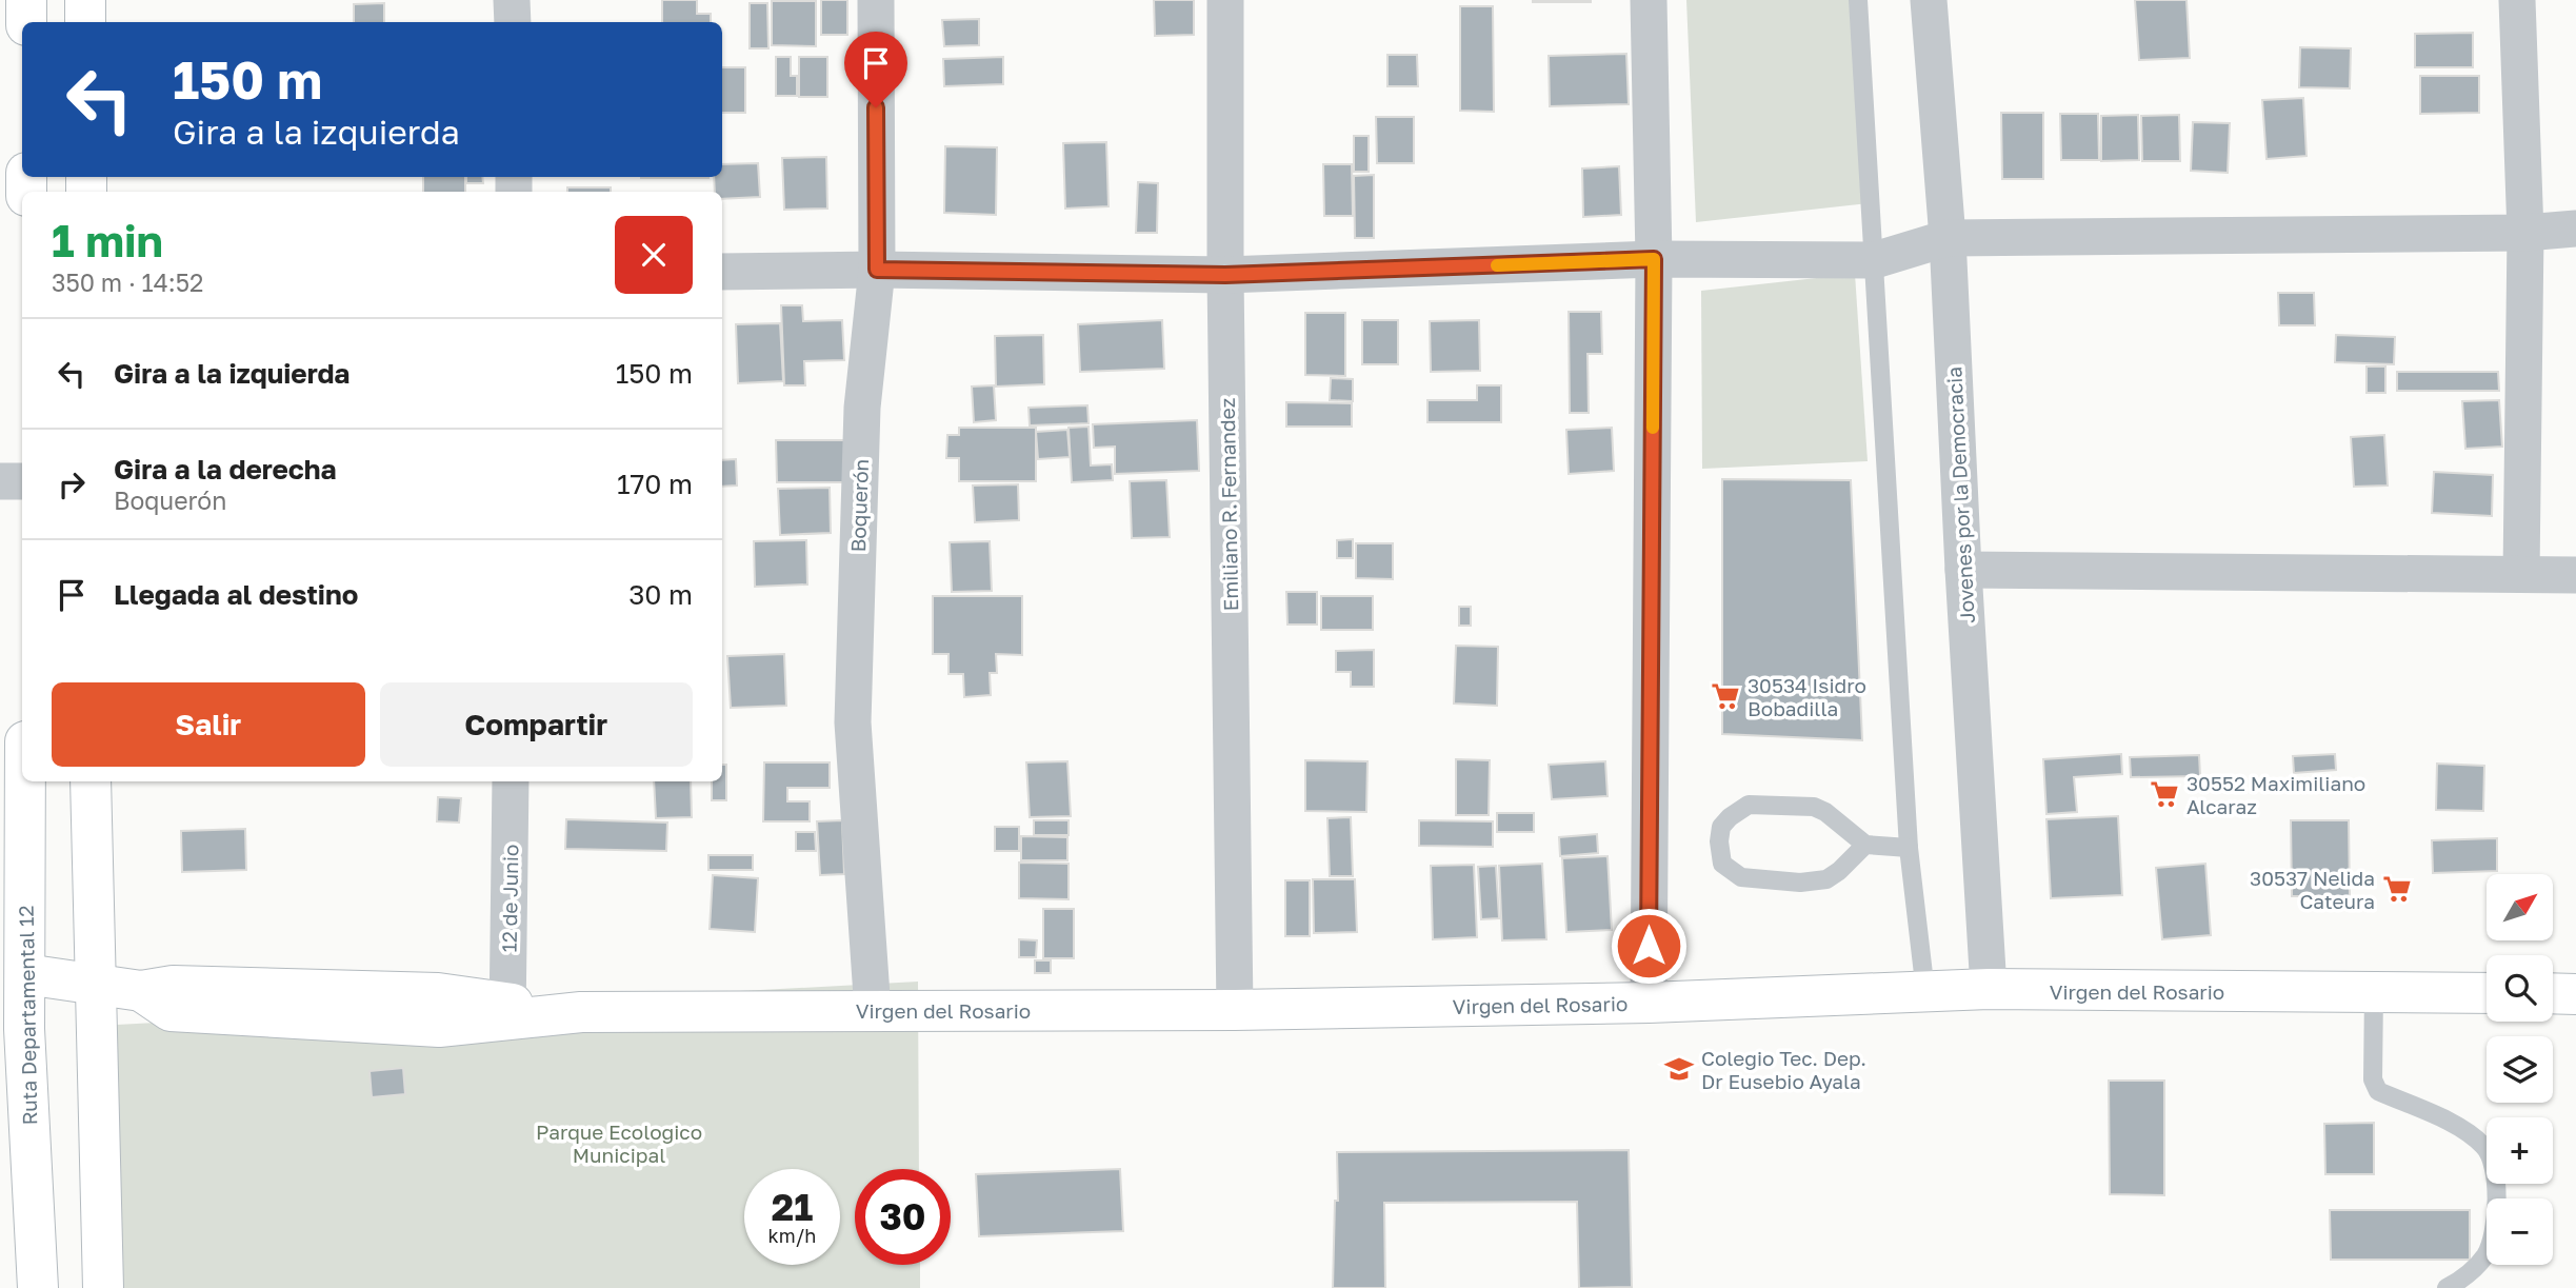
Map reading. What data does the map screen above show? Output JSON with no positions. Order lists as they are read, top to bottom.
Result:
{
  "streets": {
    "street": [
      "Jovenes por la Democracia",
      "Emiliano R. Fernandez",
      "Boquerón",
      "12 de Junio",
      "Virgen del Rosario",
      "Ruta Departamental 12"
    ]
  },
  "crossings": [
    ["Jovenes por la Democracia", "Virgen del Rosario"],
    ["Emiliano R. Fernandez", "Virgen del Rosario"],
    ["Boquerón", "Virgen del Rosario"],
    ["12 de Junio", "Virgen del Rosario"]
  ],
  "parks": ["Parque Ecologico Municipal"],
  "places": {
    "supermarket": ["30534 Isidro Bobadilla", "30552 Maximiliano Alcaraz", "30537 Nelida Cateura"],
    "school or university": ["Colegio Tec. Dep. Dr Eusebio Ayala"]
  },
  "north": "top right",
  "page": {
    "turn": ["150 m", "Gira a la izquierda"],
    "heading": ["1 min", "350 m · 14:52"],
    "list": [
      {
        "name": "Gira a la izquierda",
        "value": "150 m"
      },
      {
        "name": "Gira a la derecha",
        "note": "Boquerón",
        "value": "170 m"
      },
      {
        "name": "Llegada al destino",
        "value": "30 m"
      }
    ],
    "buttons": ["Salir", "Compartir"],
    "map_buttons": ["+", "−"],
    "speed": "21 km/h",
    "limit": "30"
  }
}
